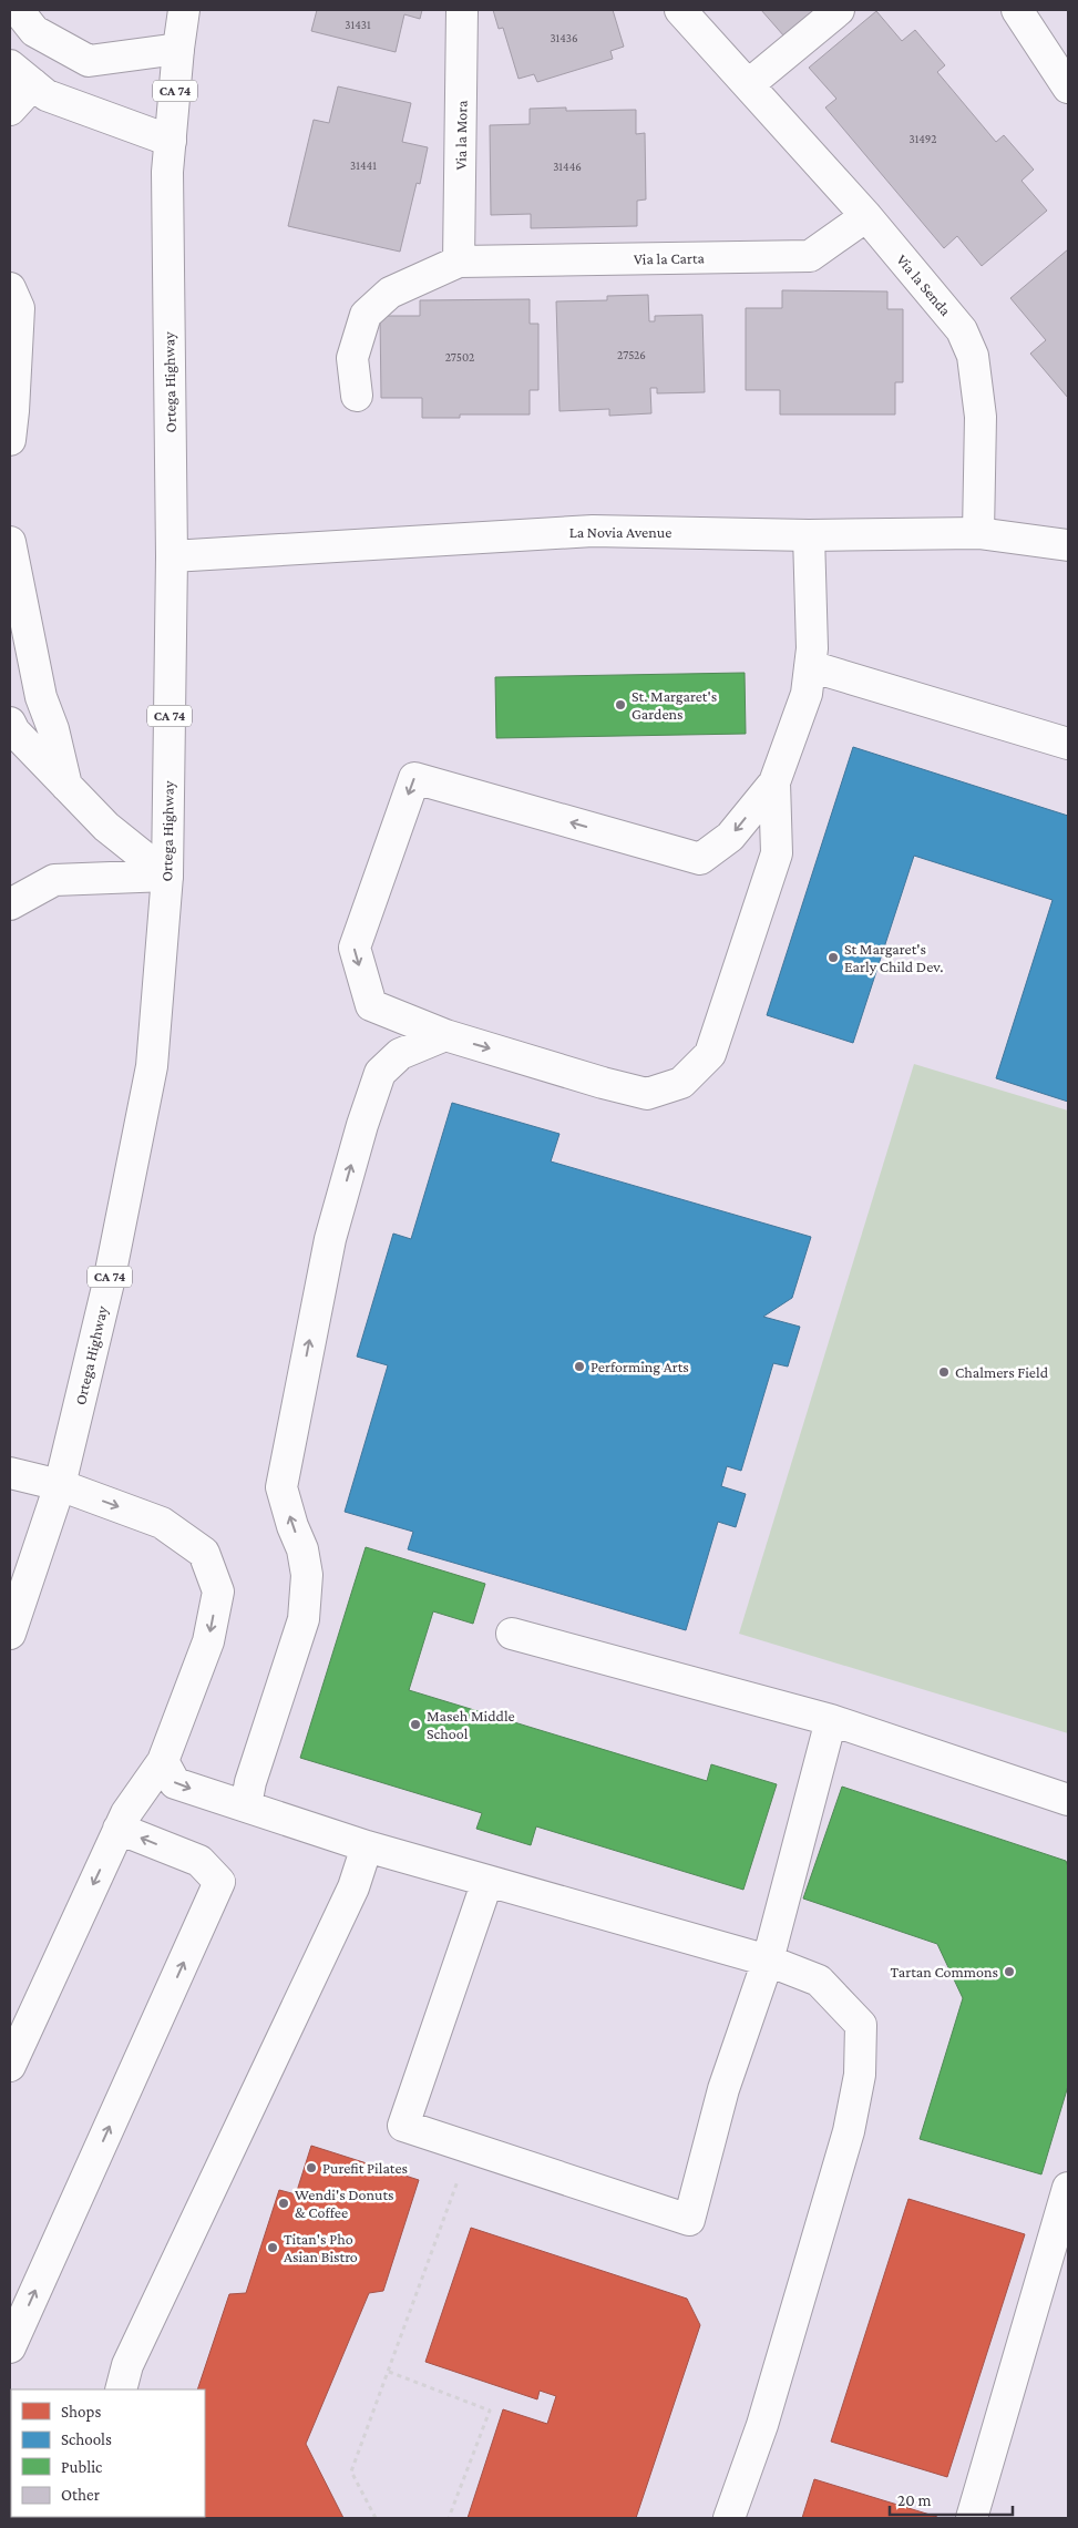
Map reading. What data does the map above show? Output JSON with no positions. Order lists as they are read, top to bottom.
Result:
{
  "streets": {
    "main road": [
      "CA 74",
      "Via la Mora",
      "Via la Carta",
      "Via la Senda",
      "Ortega Highway",
      "La Novia Avenue"
    ]
  },
  "crossings": [
    ["Via la Mora", "Via la Carta"],
    ["Via la Carta", "Via la Senda"],
    ["Via la Senda", "La Novia Avenue"],
    ["Ortega Highway", "La Novia Avenue"]
  ],
  "places": [
    "St. Margaret's Gardens",
    "St Margaret's Early Child Dev.",
    "Performing Arts",
    "Chalmers Field",
    "Maseh Middle School",
    "Tartan Commons",
    "Purefit Pilates",
    "Wendi's Donuts & Coffee",
    "Titan's Pho Asian Bistro"
  ],
  "house_numbers": [
    "31431",
    "31436",
    "31492",
    "31441",
    "31446",
    "27526",
    "27502"
  ],
  "legend": [
    "Shops",
    "Schools",
    "Public",
    "Other"
  ],
  "scale_bar": "20 m"
}
